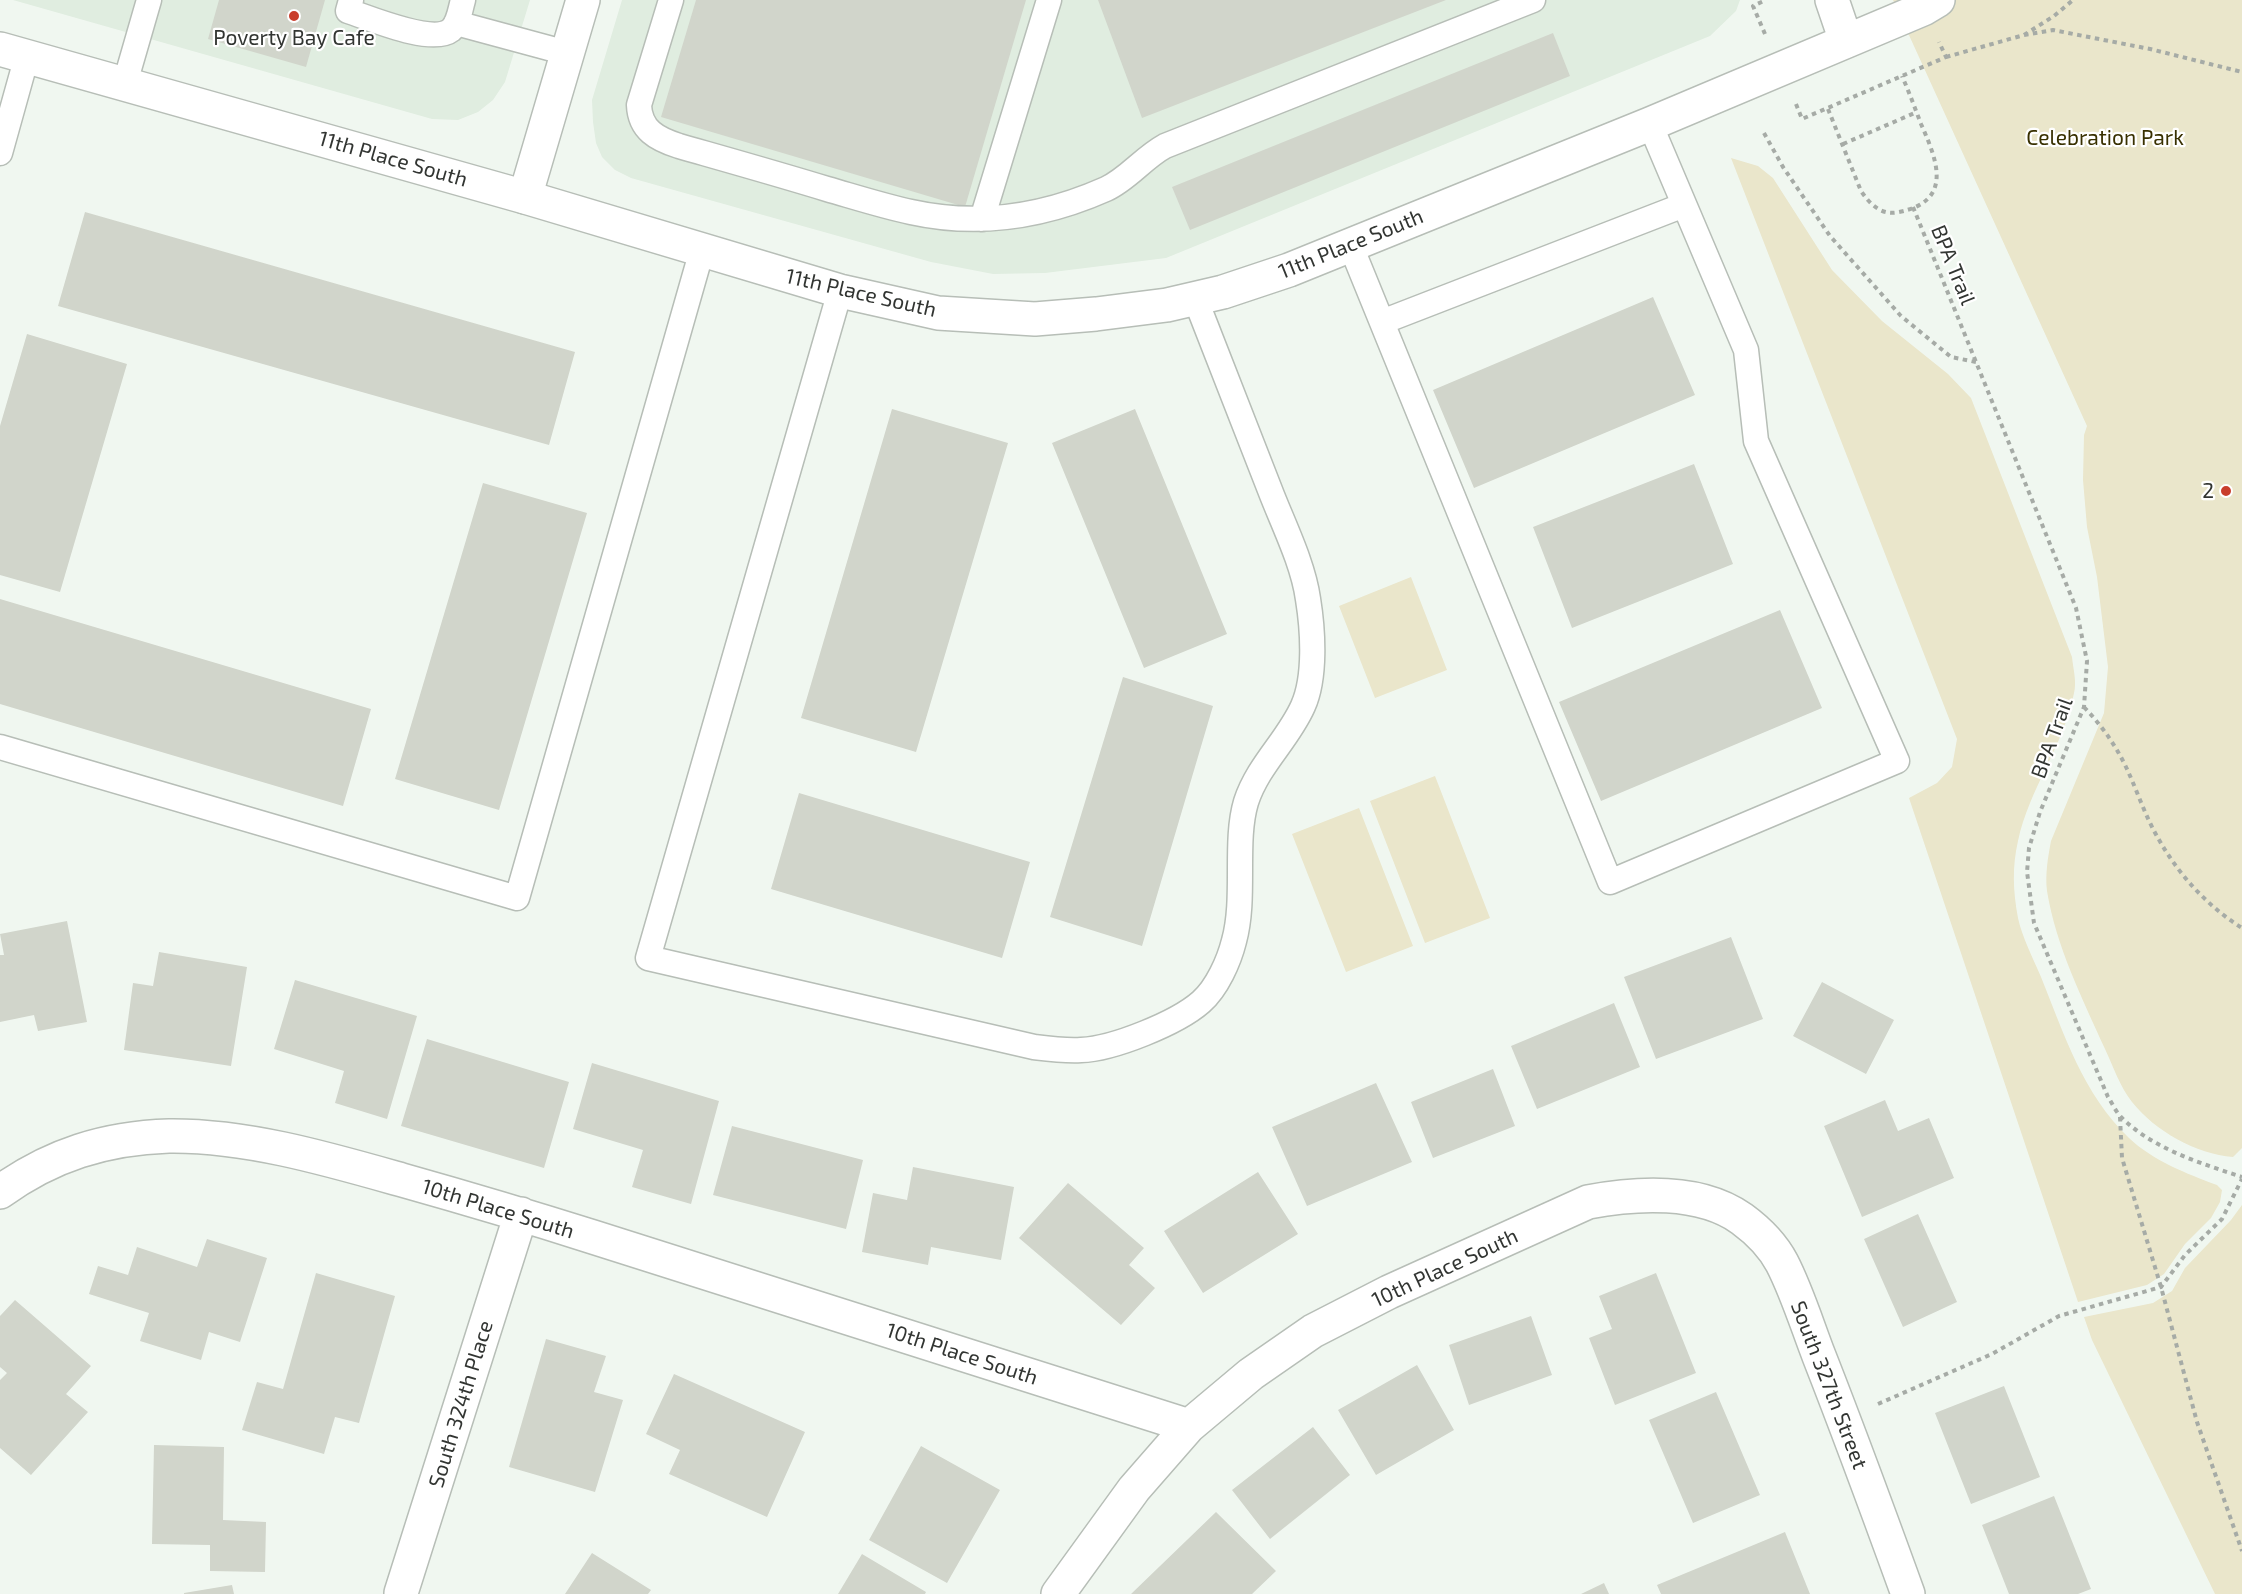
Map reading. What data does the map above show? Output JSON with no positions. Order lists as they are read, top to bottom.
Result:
{
  "streets": {
    "street": [
      "11th Place South",
      "10th Place South",
      "South 327th Street",
      "South 324th Place"
    ],
    "path": ["BPA Trail"]
  },
  "crossings": [
    ["10th Place South", "South 327th Street"],
    ["10th Place South", "South 324th Place"]
  ],
  "parks": ["Celebration Park"],
  "places": ["Poverty Bay Cafe", "2"]
}
